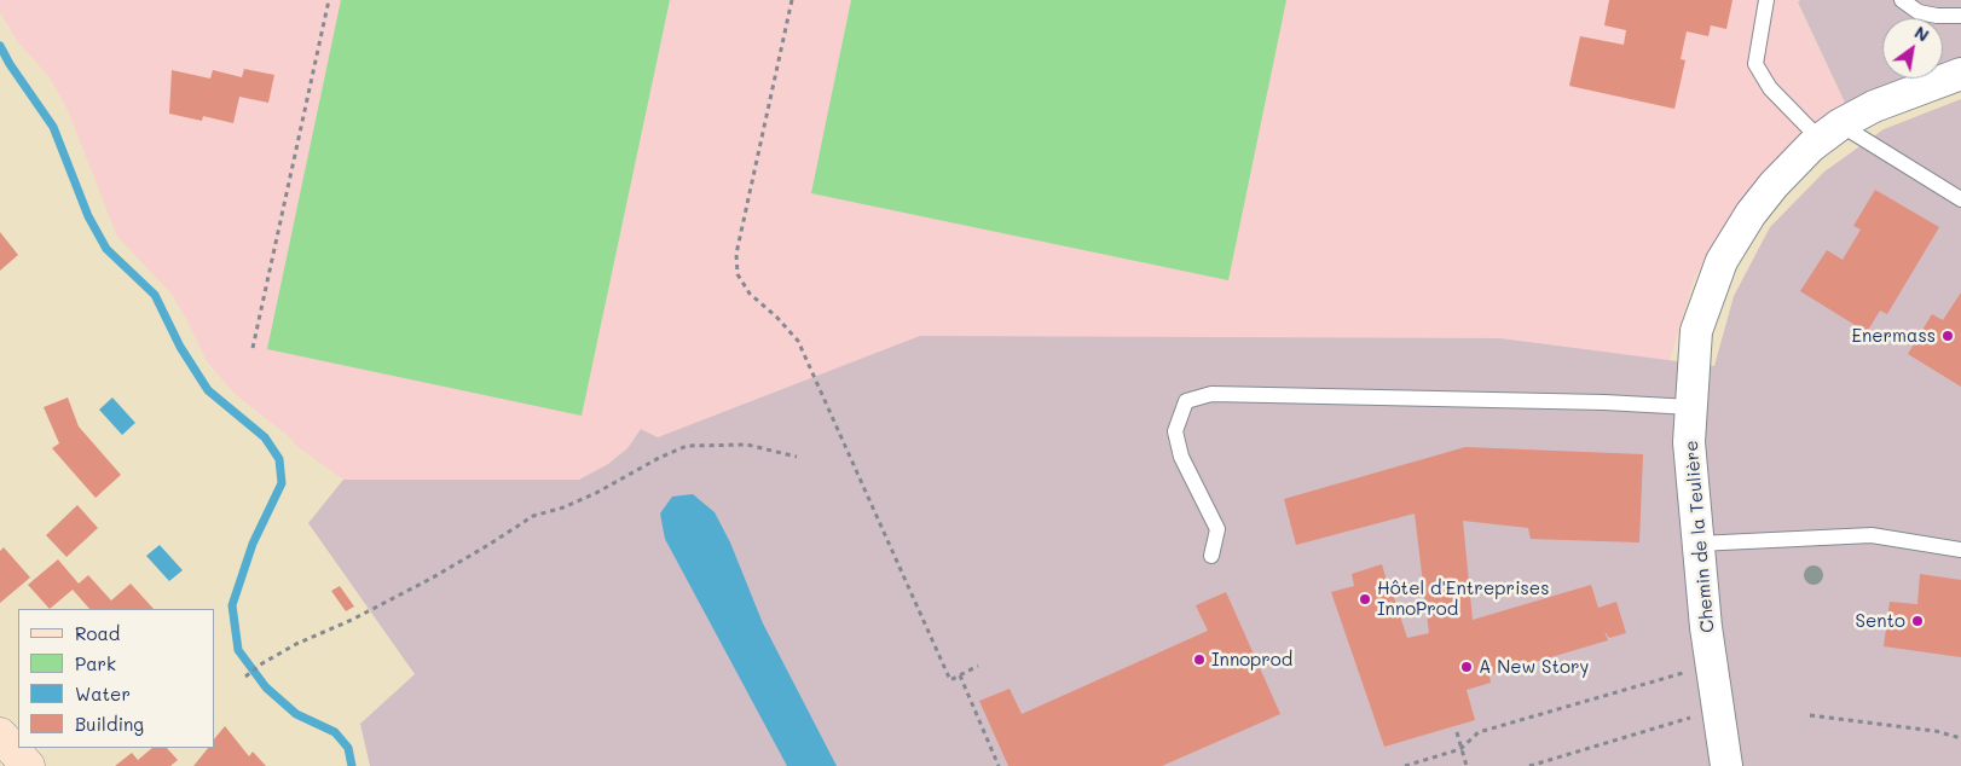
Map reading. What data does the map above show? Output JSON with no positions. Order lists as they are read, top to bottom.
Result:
{
  "streets": {
    "street": ["Chemin de la Teulière"]
  },
  "places": [
    "Enermass",
    "Hôtel d'Entreprises InnoProd",
    "Sento",
    "Innoprod",
    "A New Story"
  ],
  "legend": [
    "Road",
    "Park",
    "Water",
    "Building"
  ],
  "north": "top right"
}
